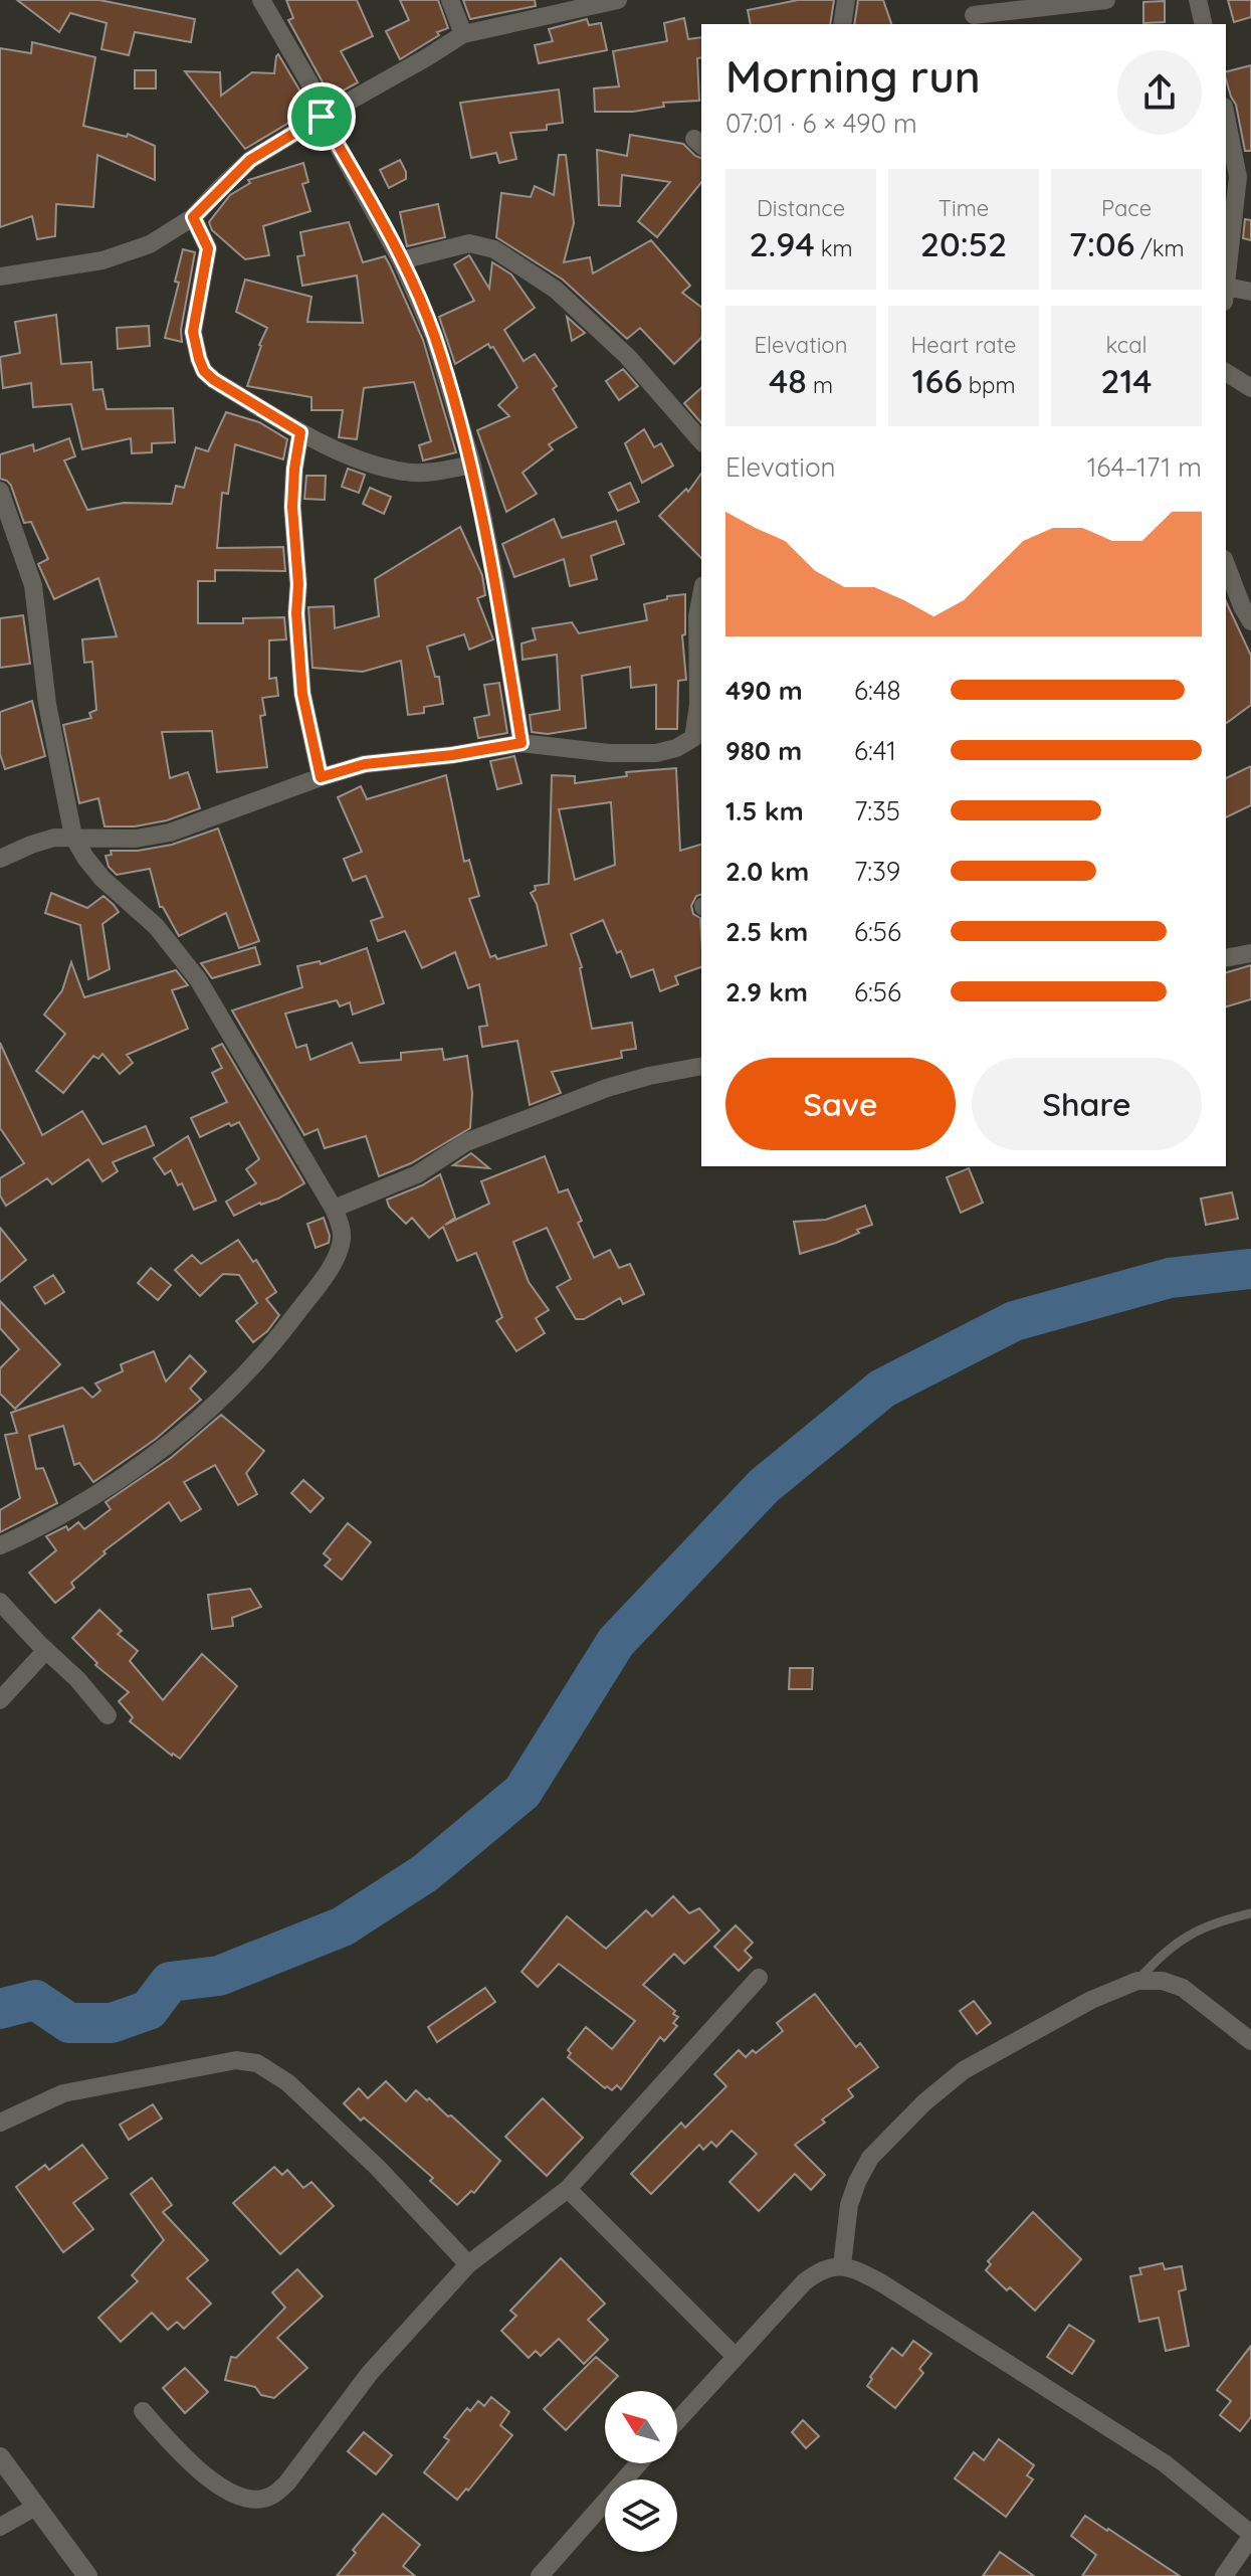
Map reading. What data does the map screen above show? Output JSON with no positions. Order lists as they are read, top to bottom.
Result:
{
  "north": "top left",
  "page": {
    "heading": ["Morning run", "07:01 · 6 × 490 m"],
    "stats": [
      ["Distance", "2.94 km"],
      ["Time", "20:52"],
      ["Pace", "7:06 /km"],
      ["Elevation", "48 m"],
      ["Heart rate", "166 bpm"],
      ["kcal", "214"]
    ],
    "chart": ["Elevation", "164–171 m"],
    "list": [
      {
        "name": "490 m",
        "note": "6:48"
      },
      {
        "name": "980 m",
        "note": "6:41"
      },
      {
        "name": "1.5 km",
        "note": "7:35"
      },
      {
        "name": "2.0 km",
        "note": "7:39"
      },
      {
        "name": "2.5 km",
        "note": "6:56"
      },
      {
        "name": "2.9 km",
        "note": "6:56"
      }
    ],
    "buttons": ["Save", "Share"]
  }
}
